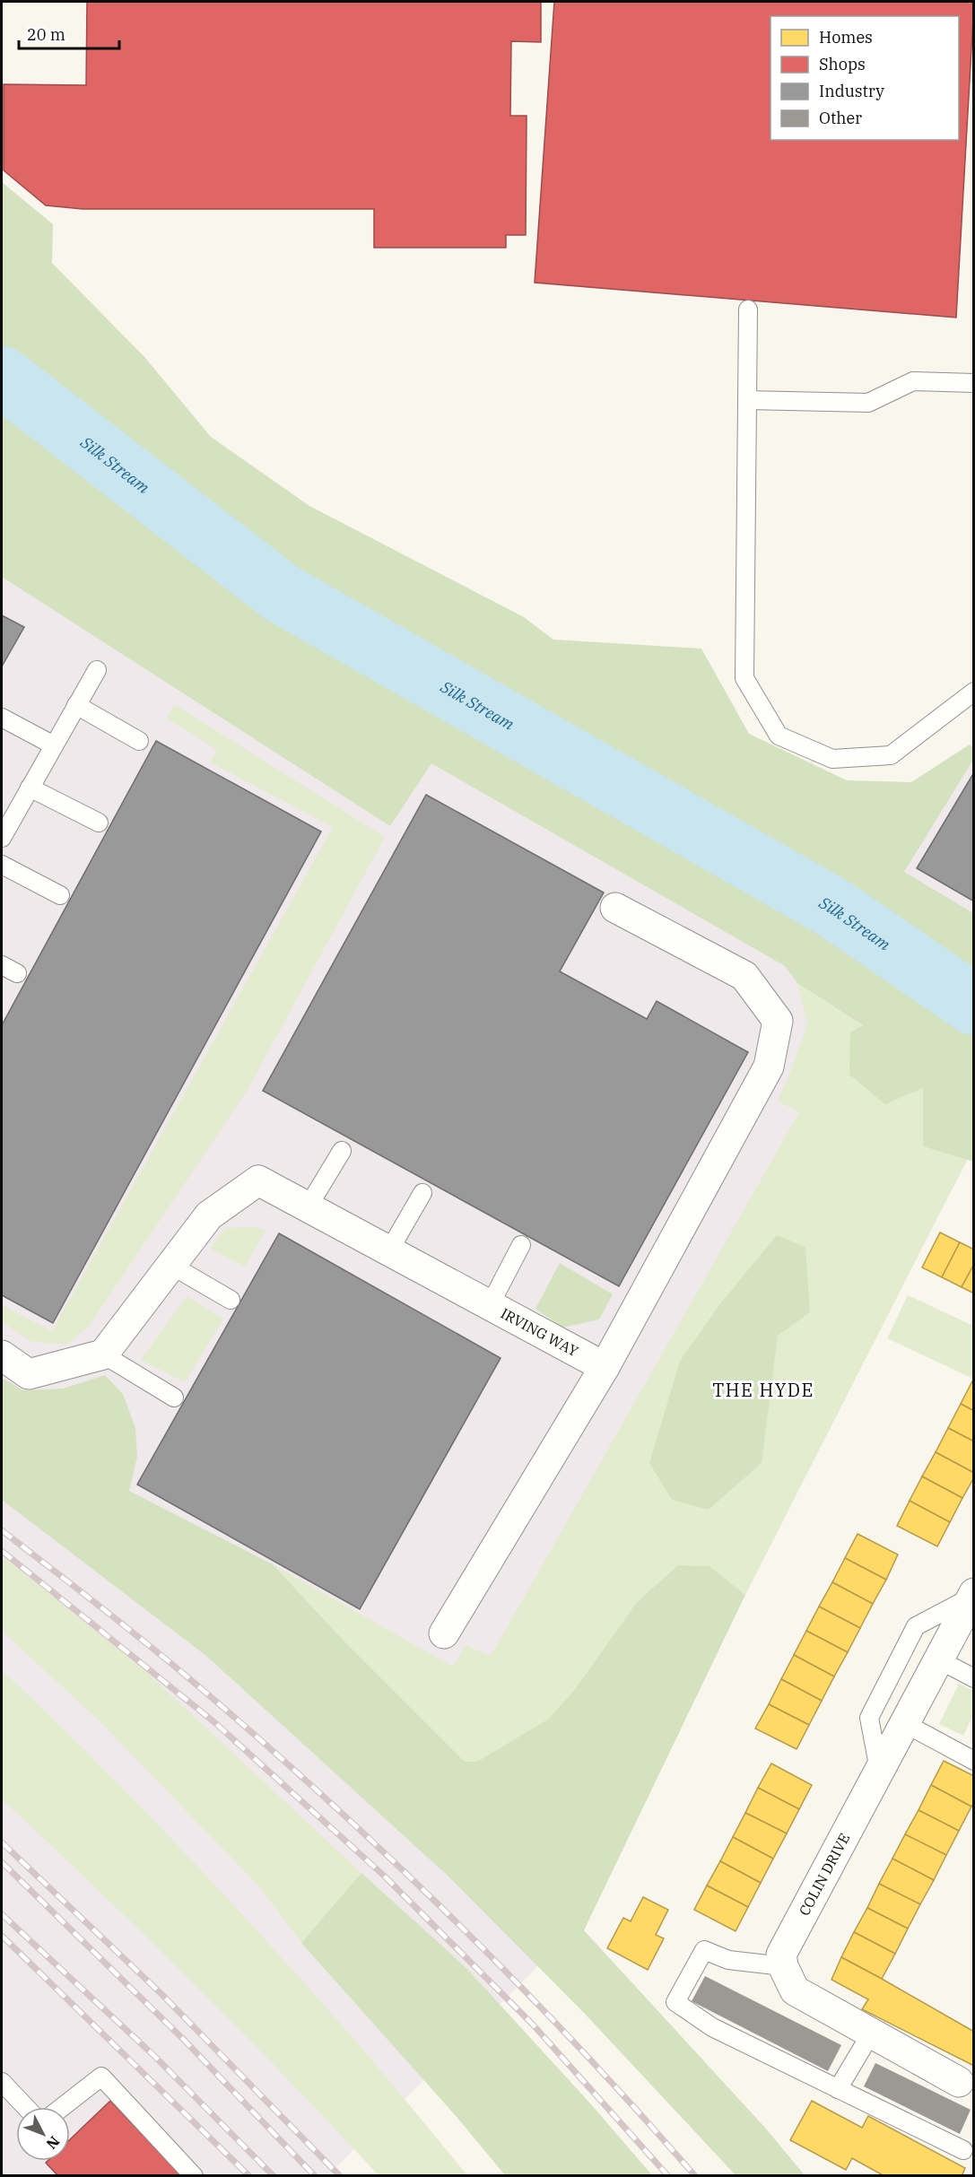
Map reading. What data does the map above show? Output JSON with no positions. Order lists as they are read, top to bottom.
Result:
{
  "streets": {
    "street": ["IRVING WAY", "COLIN DRIVE"]
  },
  "districts": ["THE HYDE"],
  "water": ["Silk Stream"],
  "legend": [
    "Homes",
    "Shops",
    "Industry",
    "Other"
  ],
  "scale_bar": "20 m",
  "north": "bottom right"
}
